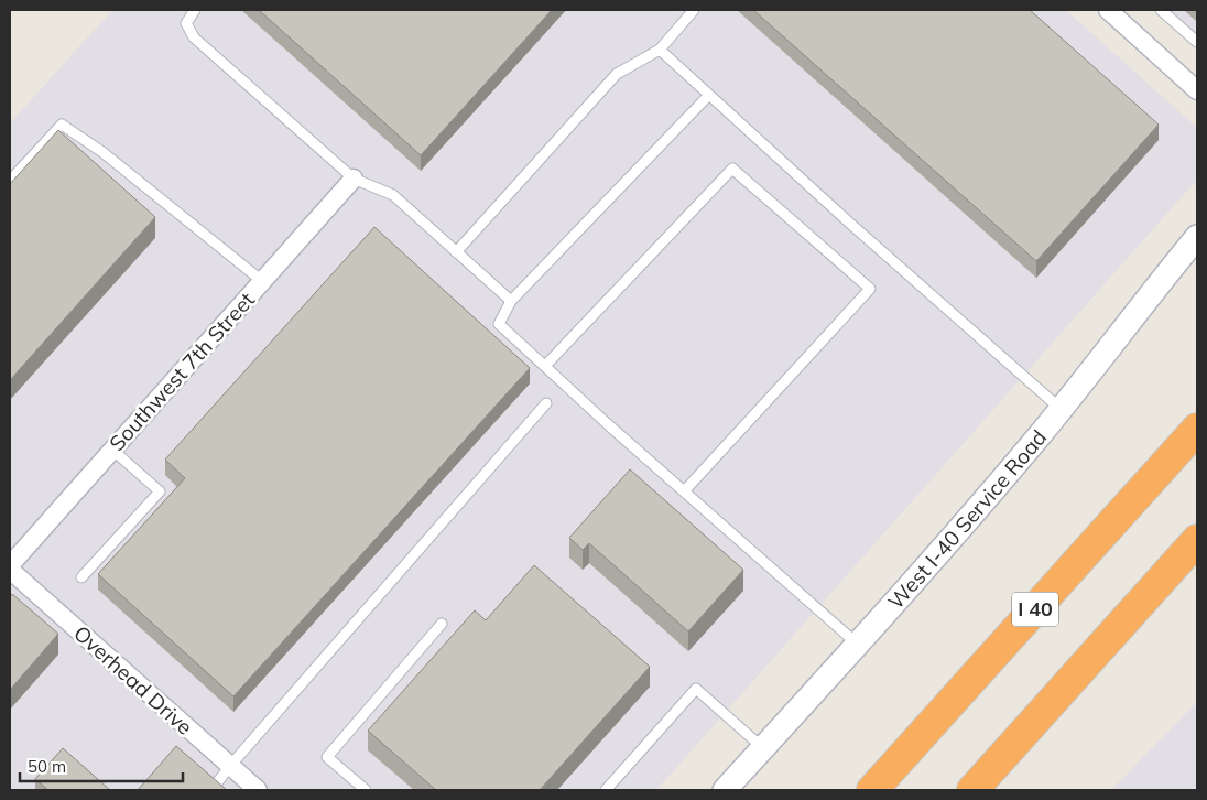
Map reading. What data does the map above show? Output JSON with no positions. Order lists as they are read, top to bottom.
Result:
{
  "streets": {
    "highway": ["I 40"],
    "street": ["Southwest 7th Street", "West I-40 Service Road", "Overhead Drive"]
  },
  "scale_bar": "50 m"
}
